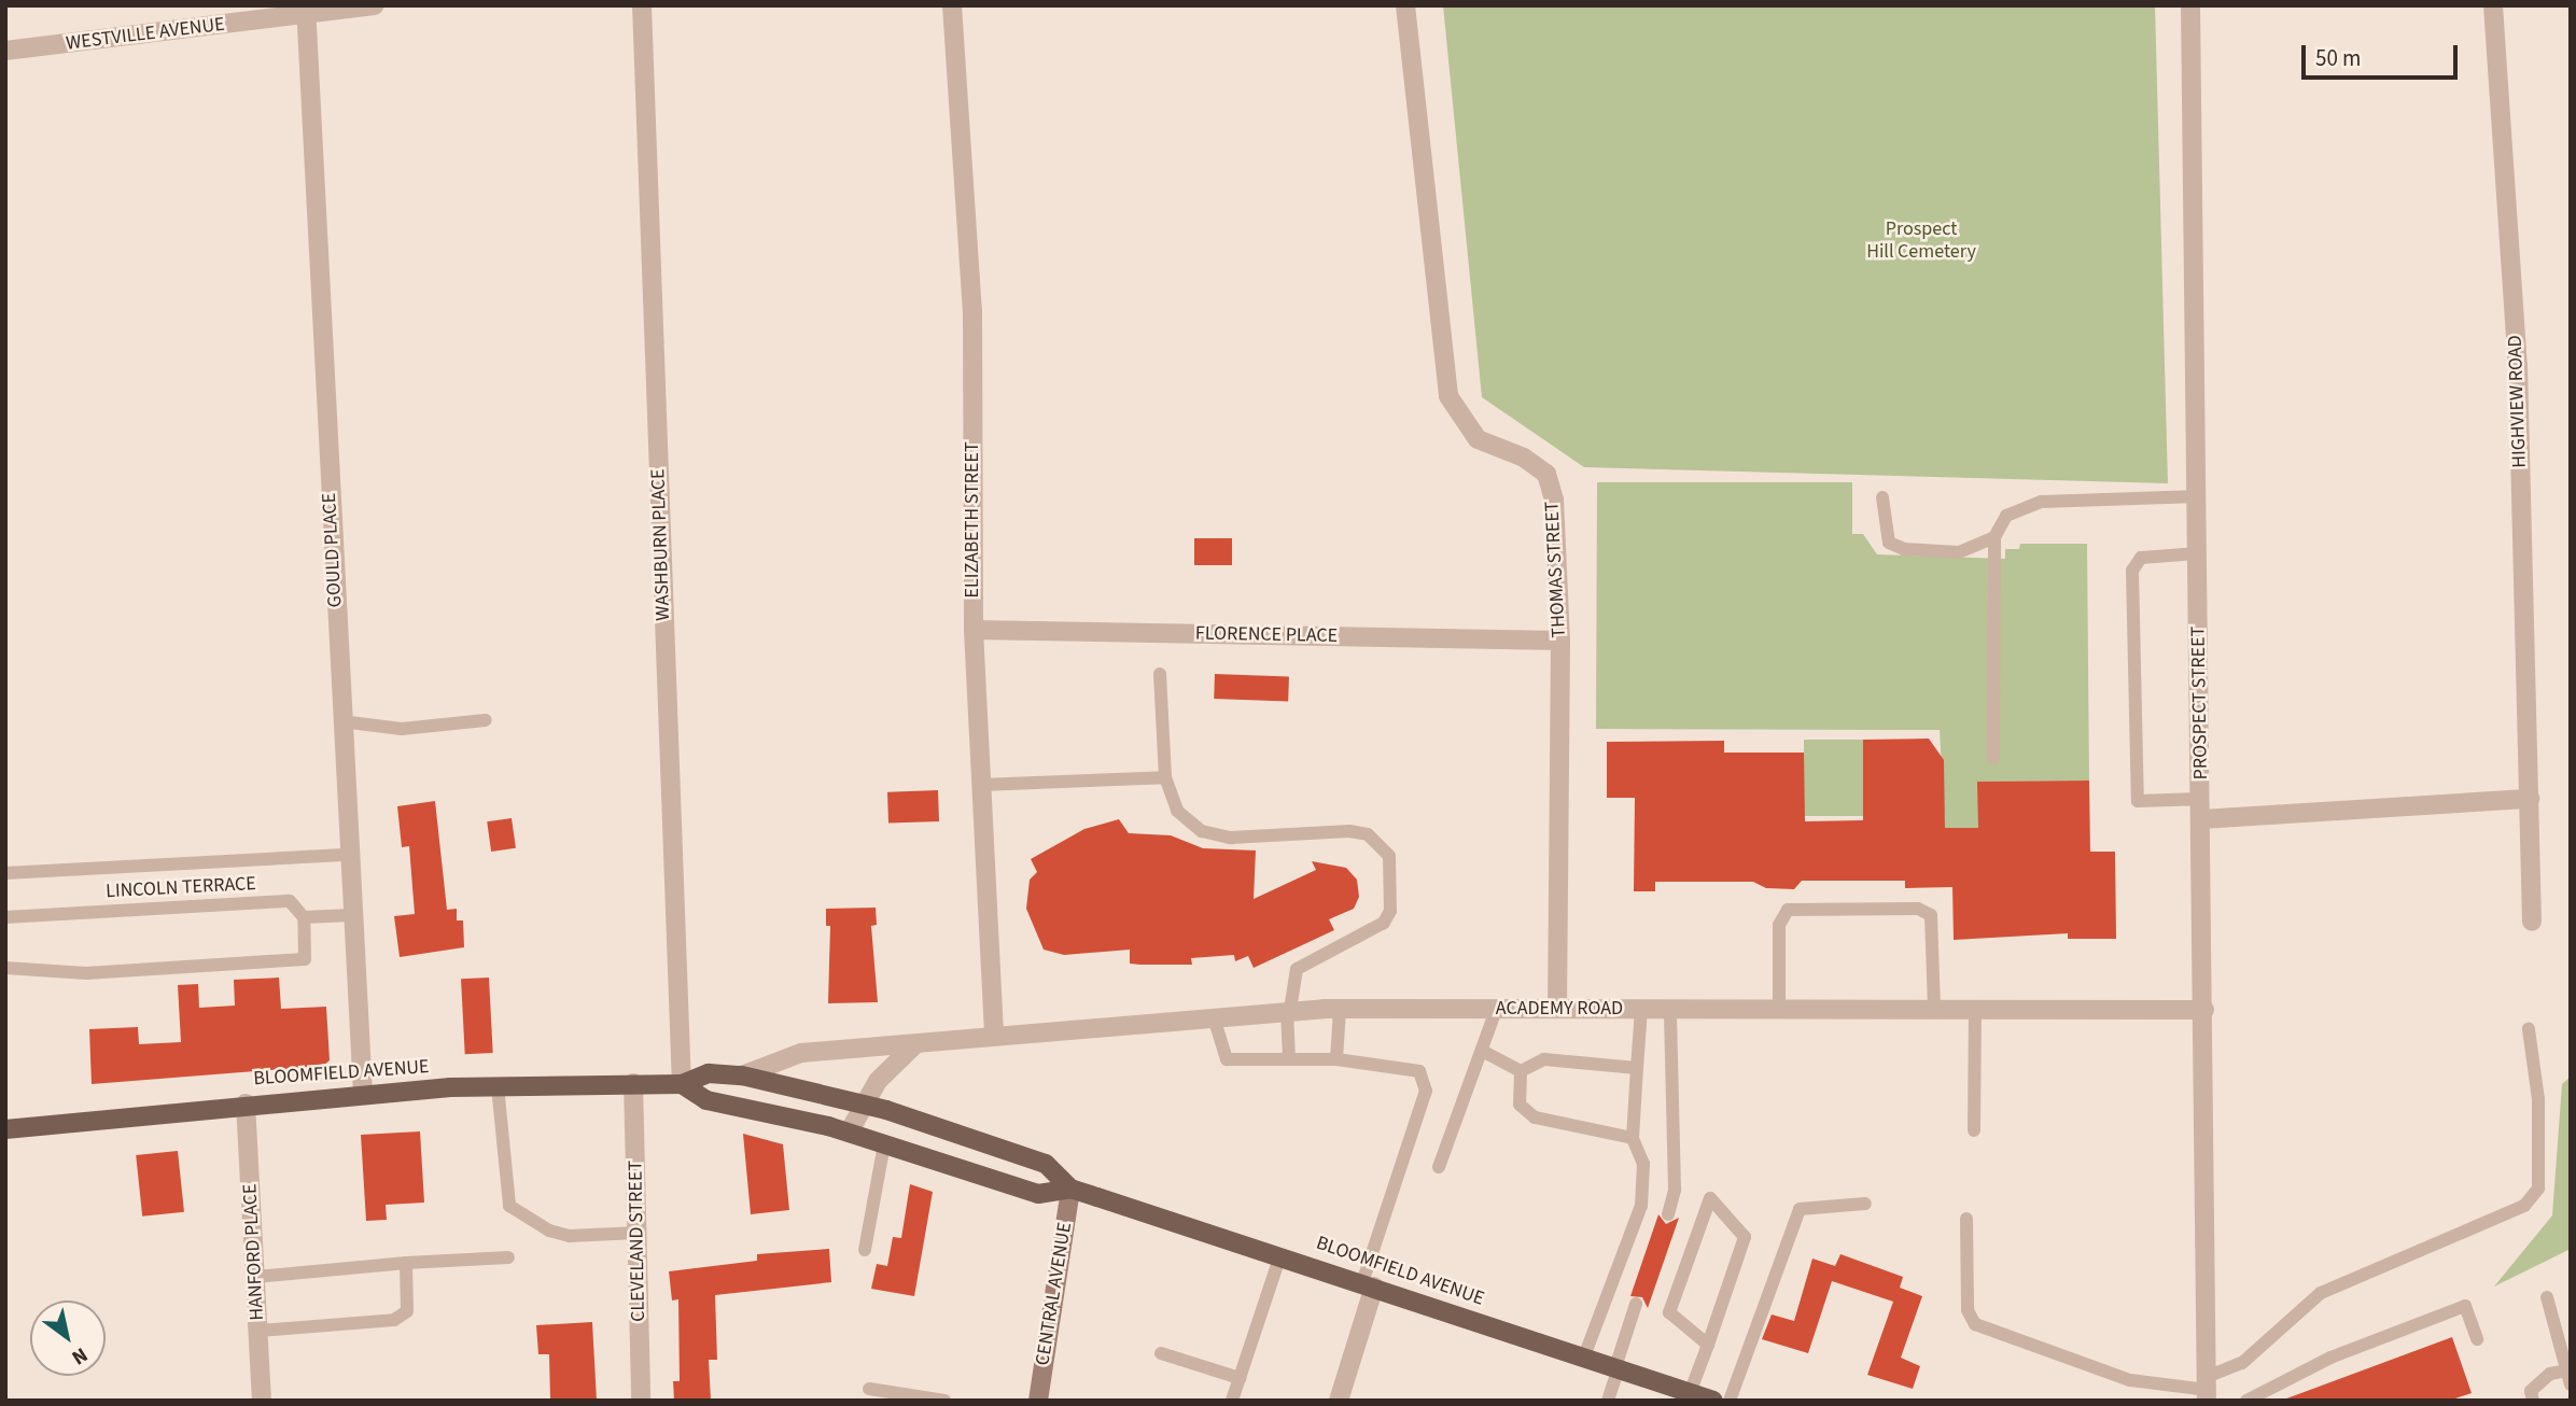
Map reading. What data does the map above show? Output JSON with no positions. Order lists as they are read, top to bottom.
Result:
{
  "streets": {
    "main road": ["BLOOMFIELD AVENUE", "CENTRAL AVENUE"],
    "street": [
      "WESTVILLE AVENUE",
      "HIGHVIEW ROAD",
      "ELIZABETH STREET",
      "WASHBURN PLACE",
      "GOULD PLACE",
      "THOMAS STREET",
      "FLORENCE PLACE",
      "PROSPECT STREET",
      "ACADEMY ROAD",
      "CLEVELAND STREET",
      "HANFORD PLACE"
    ],
    "lane": ["LINCOLN TERRACE"]
  },
  "crossings": [
    ["WESTVILLE AVENUE", "GOULD PLACE"],
    ["ELIZABETH STREET", "FLORENCE PLACE"],
    ["ELIZABETH STREET", "ACADEMY ROAD"],
    ["WASHBURN PLACE", "BLOOMFIELD AVENUE"],
    ["GOULD PLACE", "LINCOLN TERRACE"],
    ["GOULD PLACE", "BLOOMFIELD AVENUE"],
    ["THOMAS STREET", "FLORENCE PLACE"],
    ["THOMAS STREET", "ACADEMY ROAD"],
    ["PROSPECT STREET", "ACADEMY ROAD"],
    ["ACADEMY ROAD", "BLOOMFIELD AVENUE"],
    ["BLOOMFIELD AVENUE", "CLEVELAND STREET"],
    ["BLOOMFIELD AVENUE", "HANFORD PLACE"],
    ["BLOOMFIELD AVENUE", "CENTRAL AVENUE"]
  ],
  "parks": ["Prospect Hill Cemetery"],
  "scale_bar": "50 m",
  "north": "bottom right"
}
